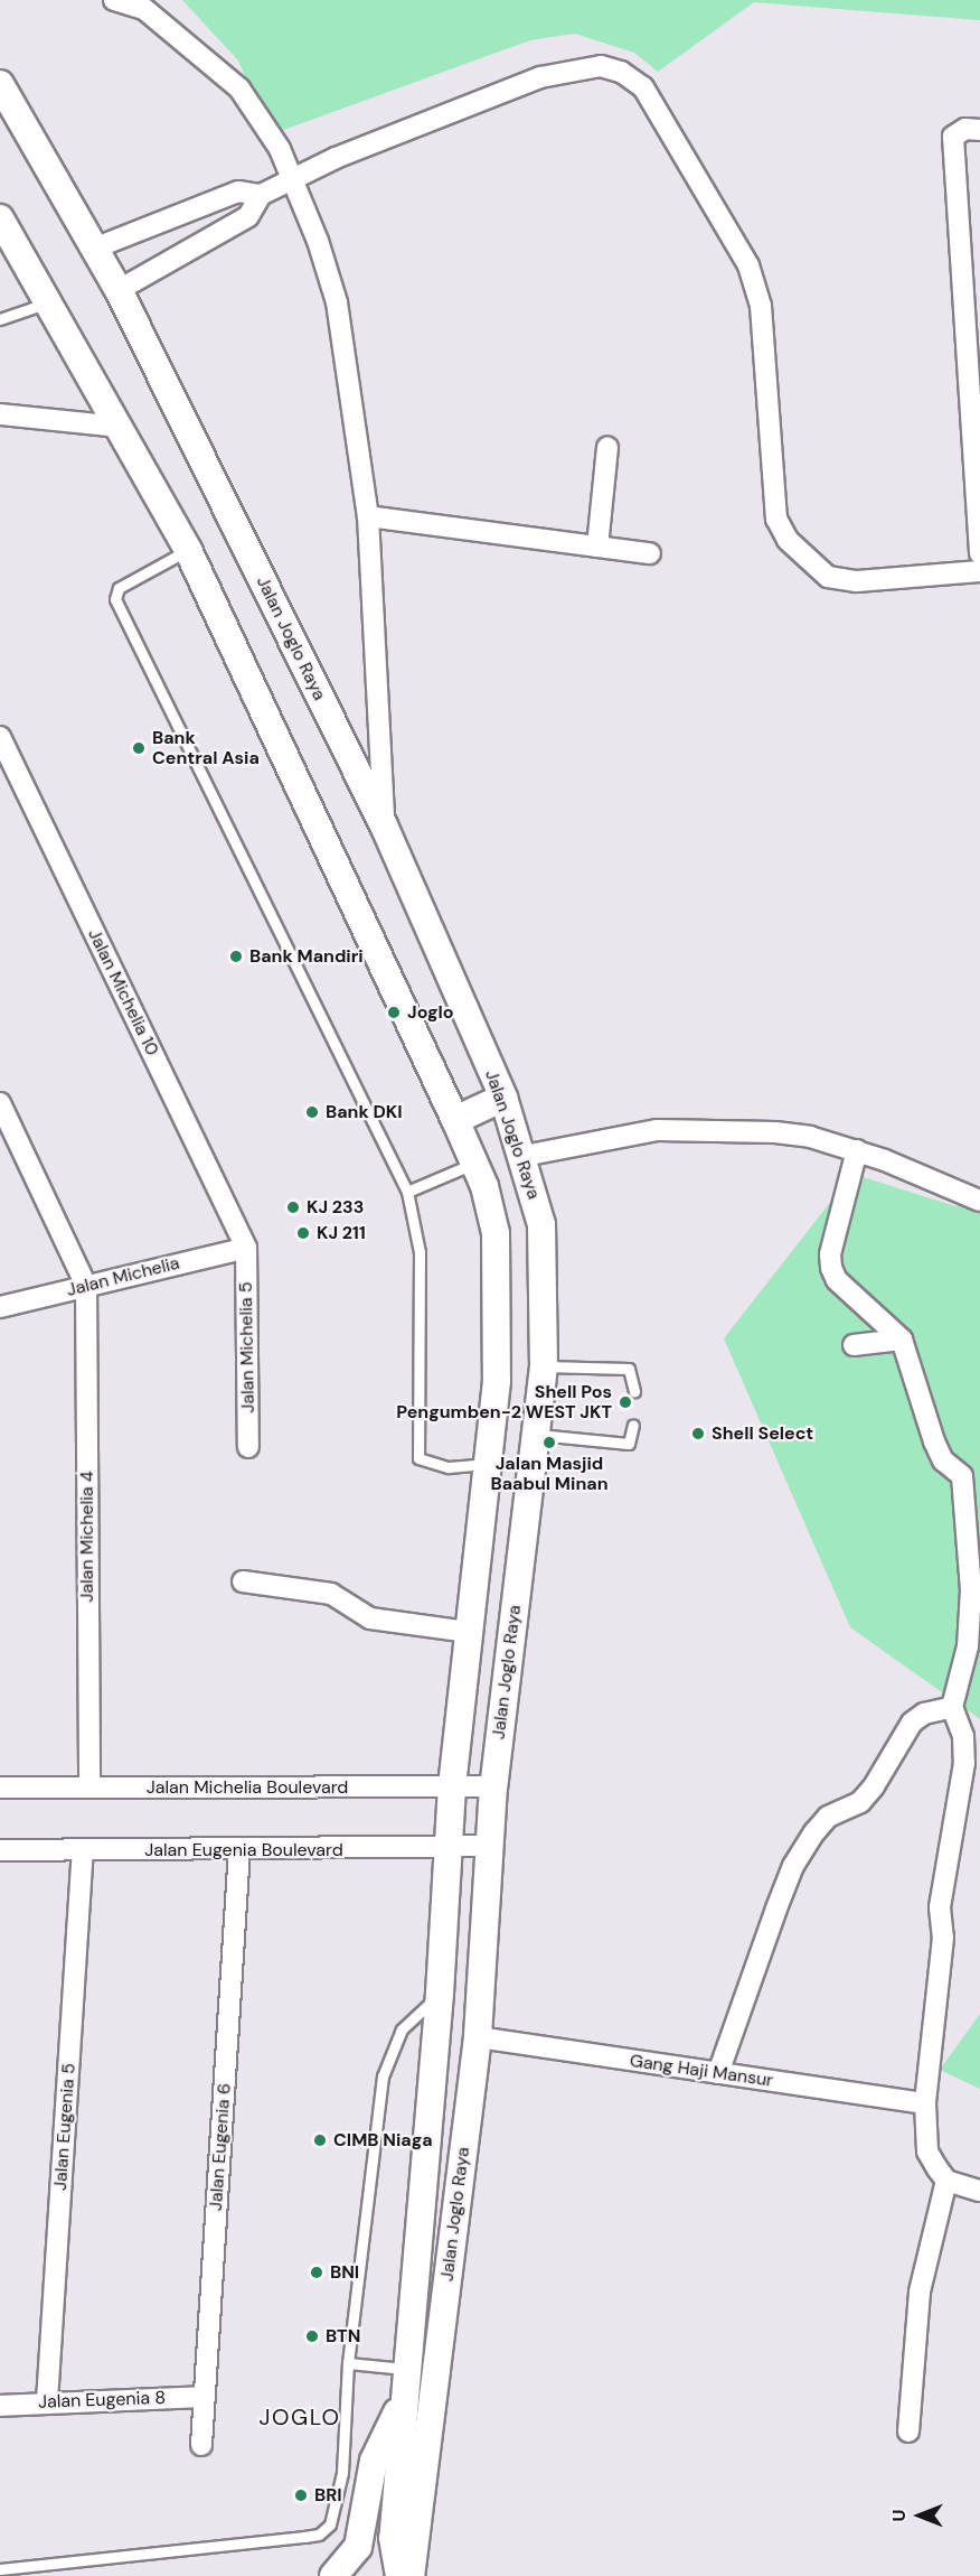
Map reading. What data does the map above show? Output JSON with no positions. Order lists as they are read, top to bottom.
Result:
{
  "streets": {
    "main road": ["Jalan Joglo Raya"],
    "street": [
      "Jalan Michelia 10",
      "Jalan Michelia",
      "Jalan Michelia 5",
      "Jalan Michelia 4",
      "Jalan Michelia Boulevard",
      "Jalan Eugenia Boulevard",
      "Gang Haji Mansur",
      "Jalan Eugenia 5",
      "Jalan Eugenia 6",
      "Jalan Eugenia 8"
    ]
  },
  "crossings": [
    ["Jalan Joglo Raya", "Jalan Michelia Boulevard"],
    ["Jalan Joglo Raya", "Jalan Eugenia Boulevard"],
    ["Jalan Joglo Raya", "Gang Haji Mansur"],
    ["Jalan Michelia 10", "Jalan Michelia"],
    ["Jalan Michelia 10", "Jalan Michelia 5"],
    ["Jalan Michelia", "Jalan Michelia 5"],
    ["Jalan Michelia", "Jalan Michelia 4"],
    ["Jalan Michelia 4", "Jalan Michelia Boulevard"],
    ["Jalan Eugenia Boulevard", "Jalan Eugenia 5"],
    ["Jalan Eugenia Boulevard", "Jalan Eugenia 6"],
    ["Jalan Eugenia 5", "Jalan Eugenia 8"],
    ["Jalan Eugenia 6", "Jalan Eugenia 8"]
  ],
  "districts": ["JOGLO"],
  "places": [
    "Bank Central Asia",
    "Bank Mandiri",
    "Joglo",
    "Bank DKI",
    "KJ 233",
    "KJ 211",
    "Shell Pos Pengumben-2 WEST JKT",
    "Shell Select",
    "Jalan Masjid Baabul Minan",
    "CIMB Niaga",
    "BNI",
    "BTN",
    "BRI"
  ],
  "north": "left"
}
